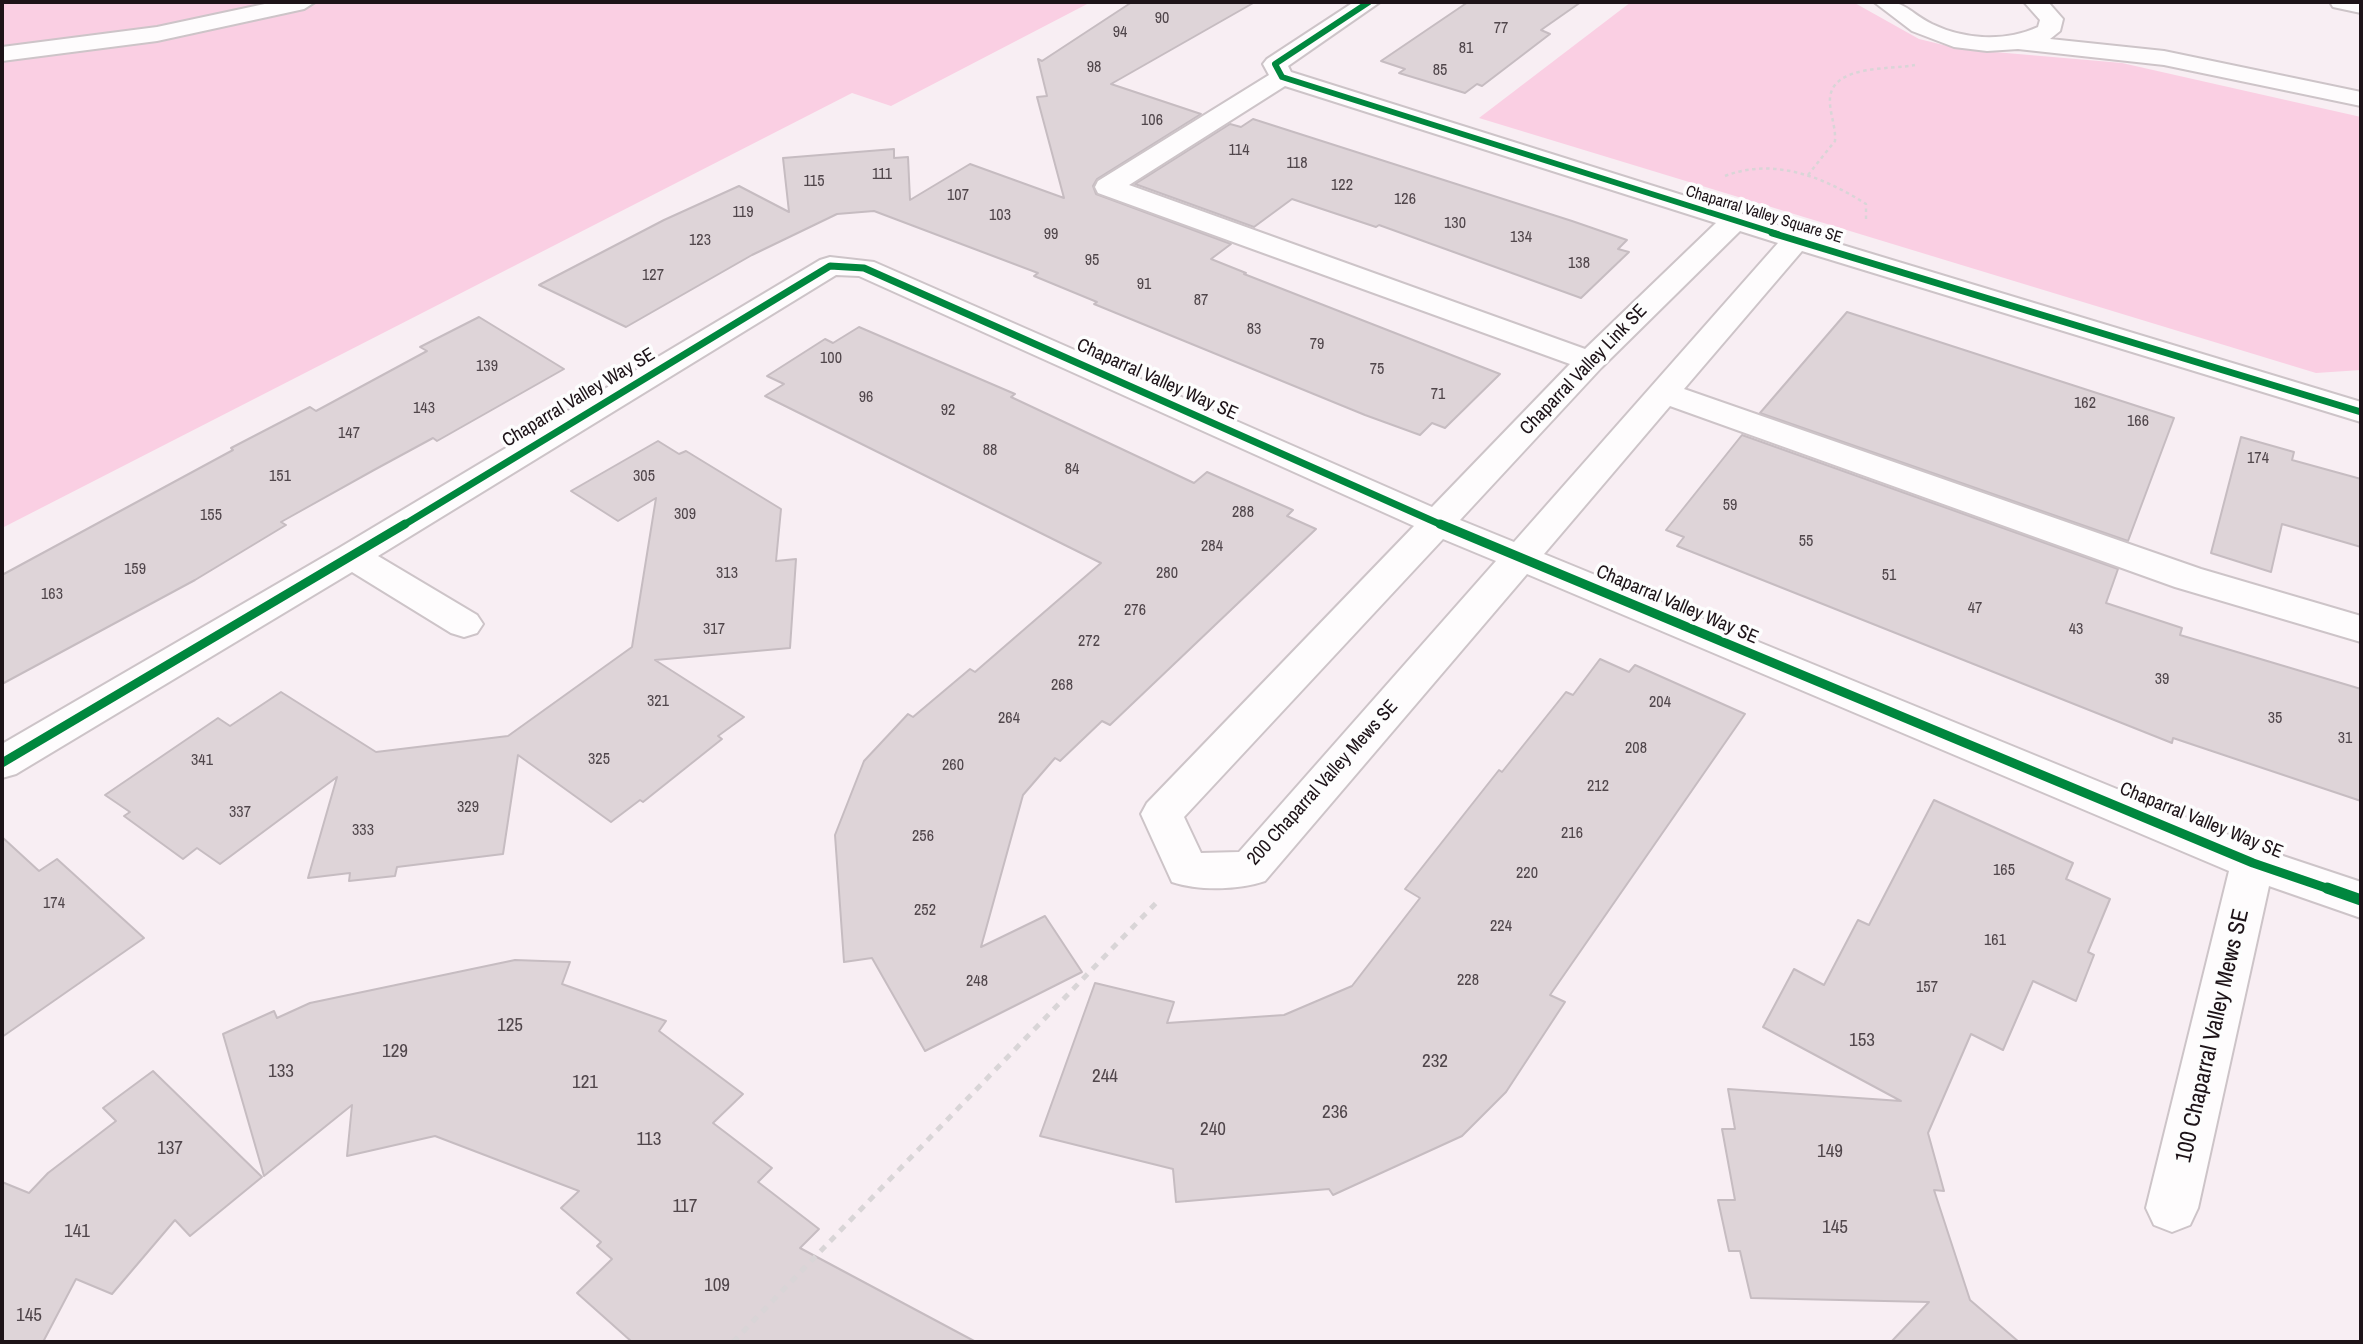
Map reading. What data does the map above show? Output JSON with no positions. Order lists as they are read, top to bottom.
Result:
{
  "streets": {
    "street": [
      "Chaparral Valley Square SE",
      "Chaparral Valley Link SE",
      "Chaparral Valley Way SE",
      "200 Chaparral Valley Mews SE",
      "100 Chaparral Valley Mews SE"
    ]
  },
  "crossings": [
    ["Chaparral Valley Square SE", "Chaparral Valley Link SE"],
    ["Chaparral Valley Link SE", "Chaparral Valley Way SE"],
    ["Chaparral Valley Way SE", "200 Chaparral Valley Mews SE"],
    ["Chaparral Valley Way SE", "100 Chaparral Valley Mews SE"]
  ],
  "house_numbers": [
    "90",
    "77",
    "94",
    "81",
    "98",
    "85",
    "106",
    "114",
    "118",
    "111",
    "115",
    "122",
    "107",
    "126",
    "119",
    "103",
    "130",
    "99",
    "134",
    "123",
    "95",
    "138",
    "127",
    "91",
    "87",
    "83",
    "79",
    "100",
    "139",
    "75",
    "71",
    "96",
    "162",
    "143",
    "92",
    "166",
    "147",
    "88",
    "174",
    "84",
    "151",
    "305",
    "59",
    "288",
    "309",
    "155",
    "55",
    "284",
    "159",
    "313",
    "280",
    "51",
    "163",
    "47",
    "276",
    "317",
    "43",
    "272",
    "39",
    "268",
    "321",
    "204",
    "264",
    "35",
    "31",
    "208",
    "325",
    "341",
    "260",
    "212",
    "329",
    "337",
    "333",
    "216",
    "256",
    "165",
    "220",
    "174",
    "252",
    "224",
    "161",
    "228",
    "248",
    "157",
    "125",
    "153",
    "129",
    "232",
    "133",
    "244",
    "121",
    "236",
    "240",
    "113",
    "137",
    "149",
    "117",
    "145",
    "141",
    "109",
    "145"
  ]
}
